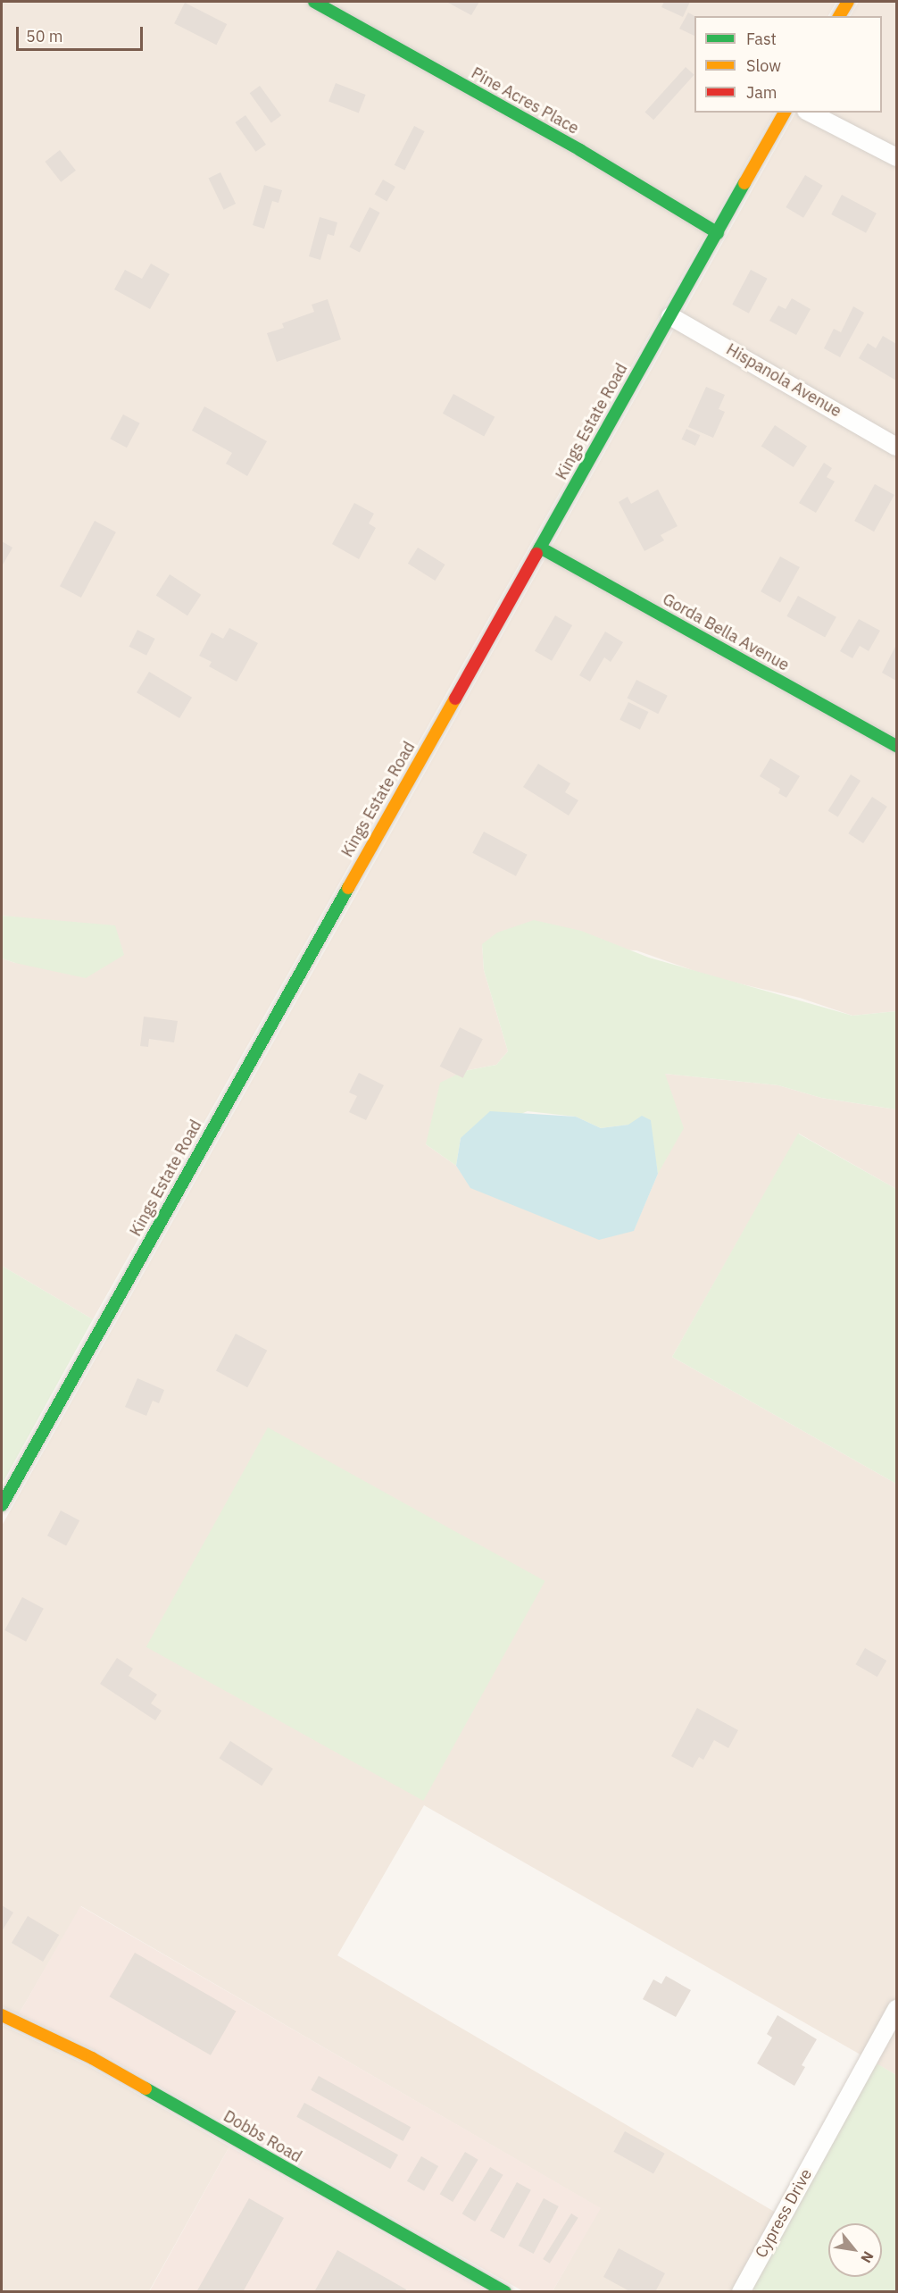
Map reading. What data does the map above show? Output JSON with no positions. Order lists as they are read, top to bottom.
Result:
{
  "streets": {
    "street": [
      "Pine Acres Place",
      "Hispanola Avenue",
      "Kings Estate Road",
      "Gorda Bella Avenue",
      "Dobbs Road",
      "Cypress Drive"
    ]
  },
  "crossings": [
    ["Pine Acres Place", "Kings Estate Road"],
    ["Hispanola Avenue", "Kings Estate Road"],
    ["Kings Estate Road", "Gorda Bella Avenue"]
  ],
  "legend": ["Fast", "Slow", "Jam"],
  "scale_bar": "50 m",
  "north": "bottom right"
}
